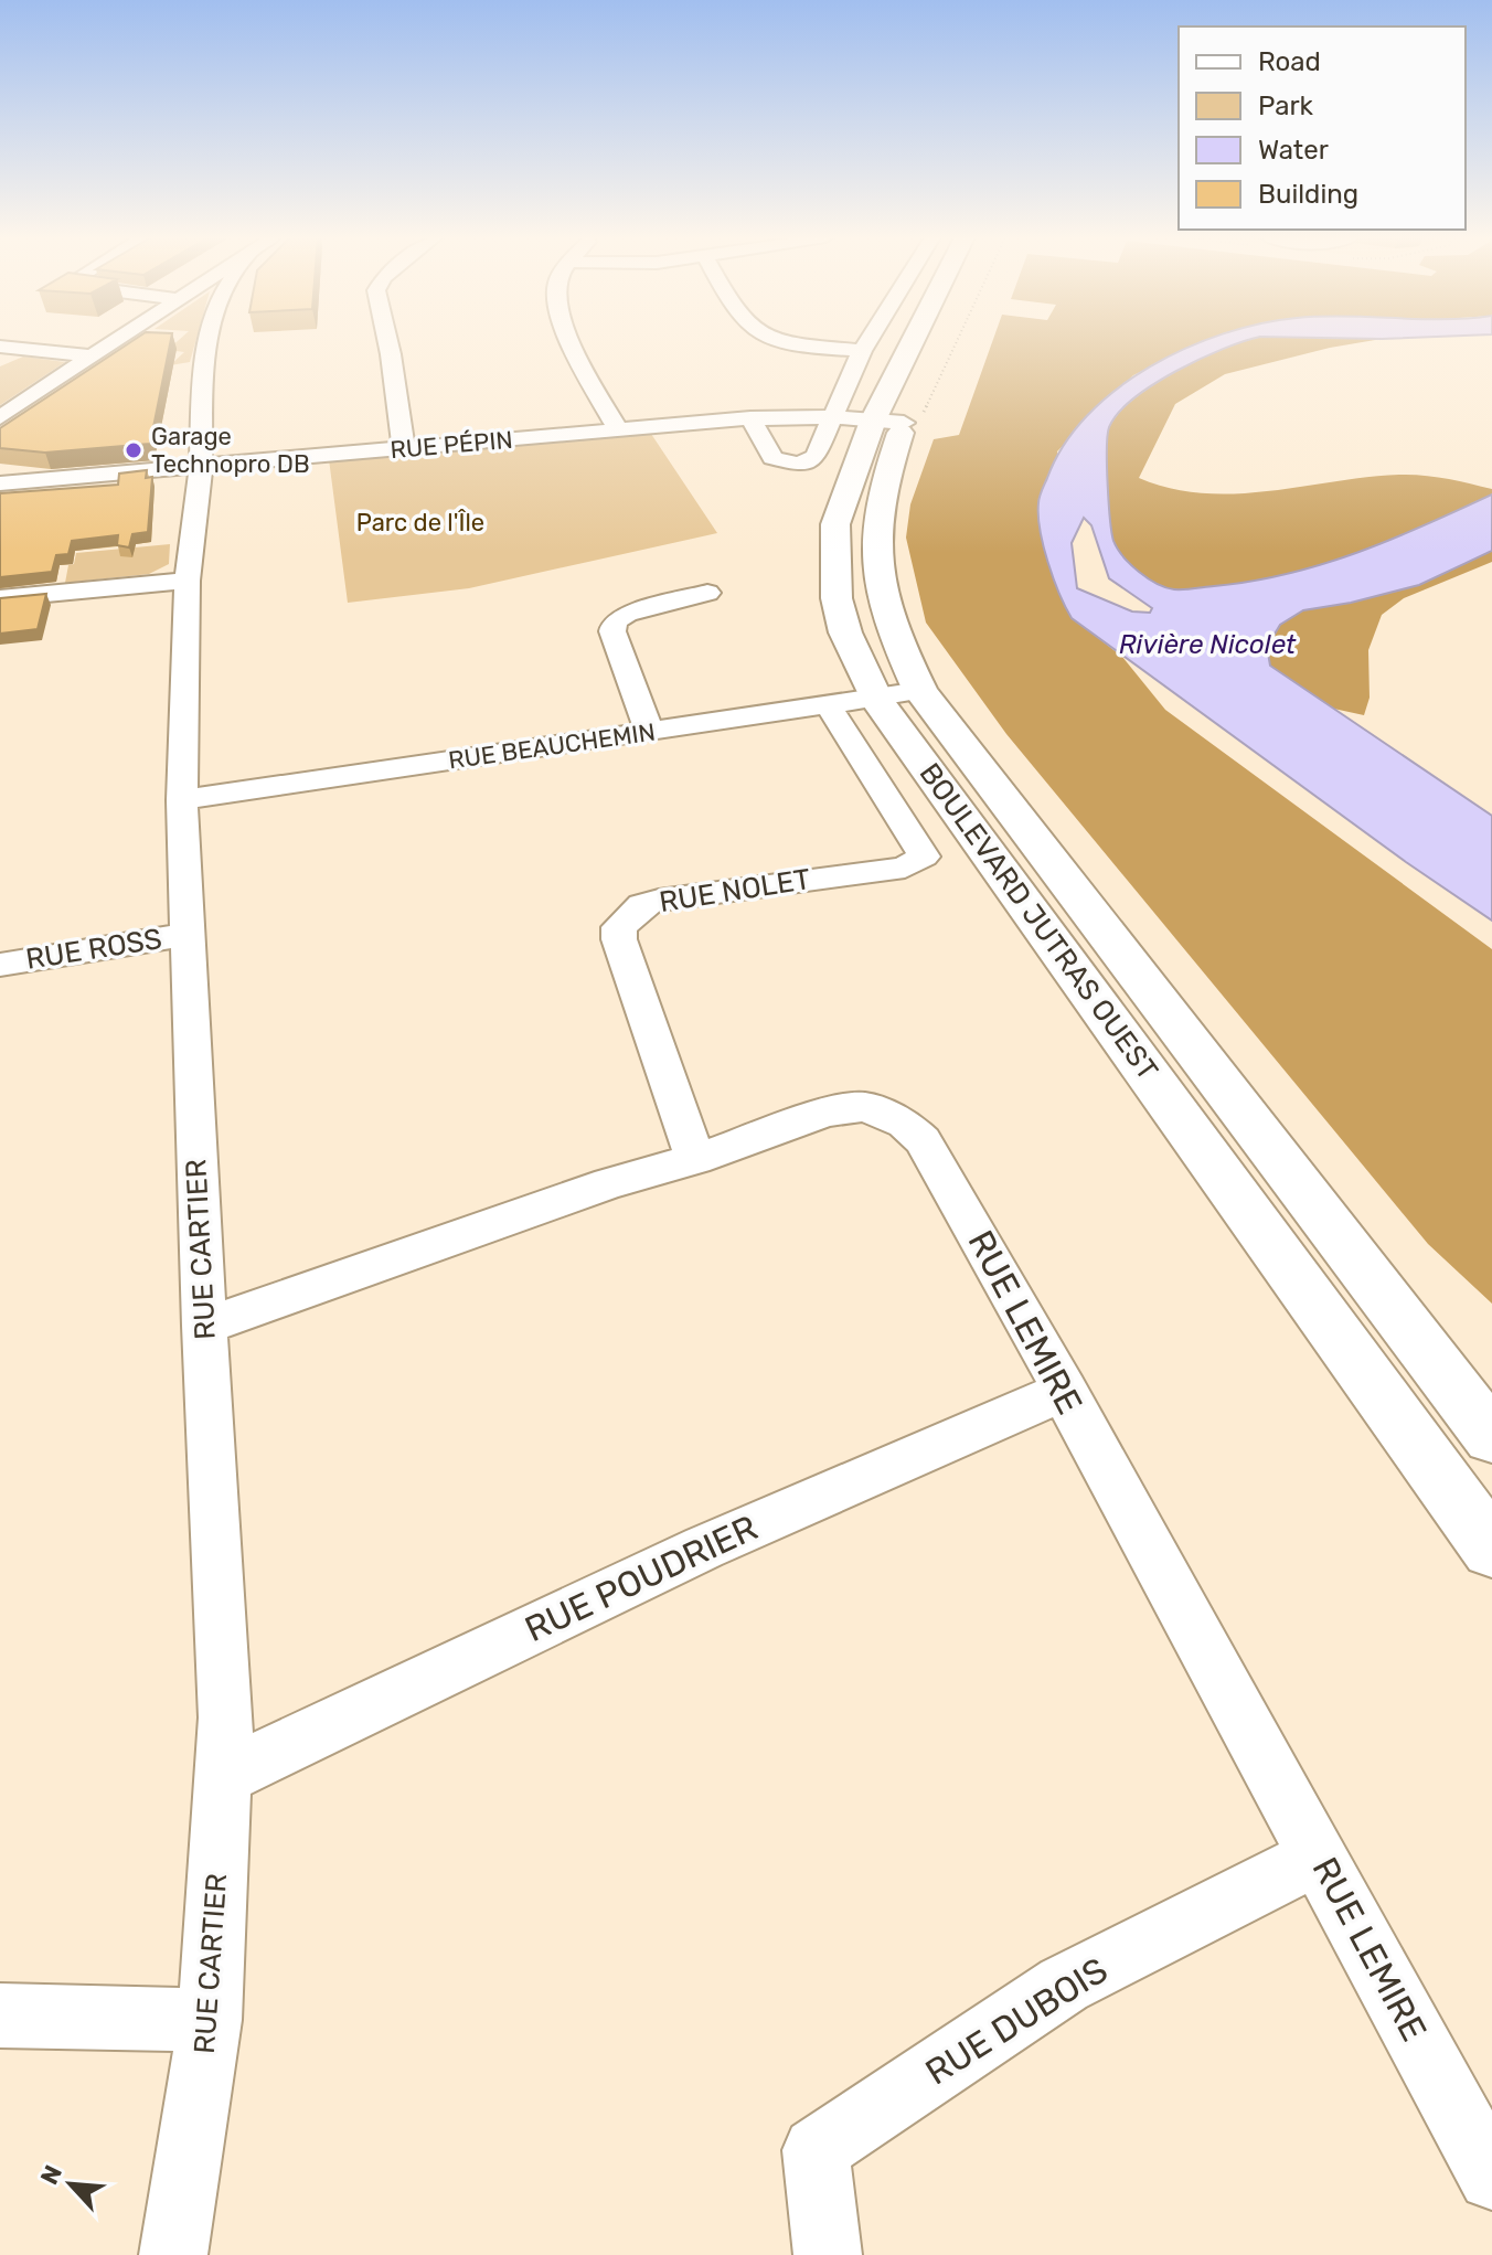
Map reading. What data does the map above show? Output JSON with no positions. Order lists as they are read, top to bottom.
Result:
{
  "streets": {
    "main road": ["BOULEVARD JUTRAS OUEST"],
    "street": [
      "RUE PÉPIN",
      "RUE BEAUCHEMIN",
      "RUE NOLET",
      "RUE ROSS",
      "RUE CARTIER",
      "RUE LEMIRE",
      "RUE POUDRIER",
      "RUE DUBOIS"
    ]
  },
  "crossings": [
    ["RUE PÉPIN", "BOULEVARD JUTRAS OUEST"],
    ["RUE PÉPIN", "RUE CARTIER"],
    ["RUE BEAUCHEMIN", "RUE NOLET"],
    ["RUE BEAUCHEMIN", "BOULEVARD JUTRAS OUEST"],
    ["RUE BEAUCHEMIN", "RUE CARTIER"],
    ["RUE NOLET", "RUE LEMIRE"],
    ["RUE ROSS", "RUE CARTIER"],
    ["RUE CARTIER", "RUE LEMIRE"],
    ["RUE CARTIER", "RUE POUDRIER"],
    ["RUE LEMIRE", "RUE POUDRIER"],
    ["RUE LEMIRE", "RUE DUBOIS"]
  ],
  "water": ["Rivière Nicolet"],
  "parks": ["Parc de l'Île"],
  "places": ["Garage Technopro DB"],
  "legend": [
    "Road",
    "Park",
    "Water",
    "Building"
  ],
  "north": "top left"
}
